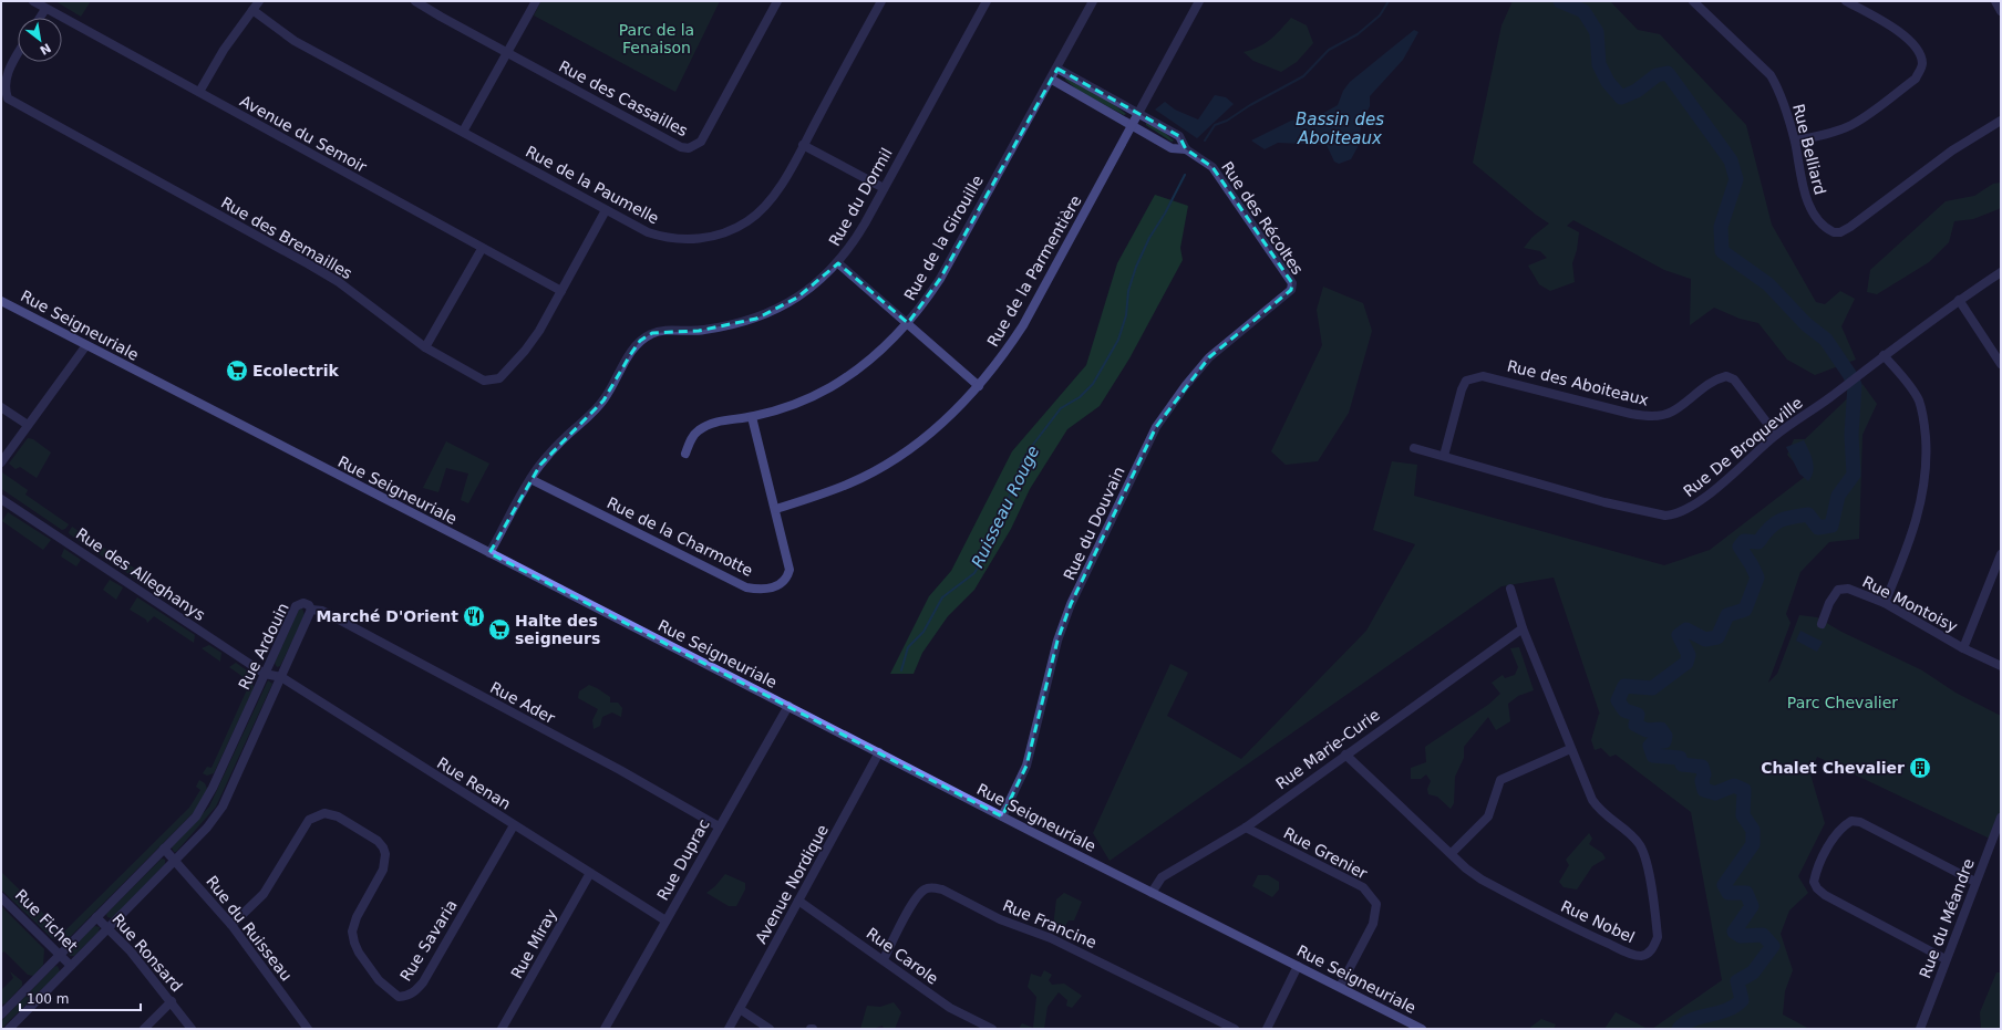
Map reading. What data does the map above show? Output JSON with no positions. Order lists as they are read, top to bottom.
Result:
{
  "streets": {
    "street": [
      "Rue des Cassailles",
      "Avenue du Semoir",
      "Rue Belliard",
      "Rue de la Paumelle",
      "Rue du Dormil",
      "Rue des Récoltes",
      "Rue des Bremailles",
      "Rue de la Girouille",
      "Rue de la Parmentière",
      "Rue Seigneuriale",
      "Rue des Aboiteaux",
      "Rue De Broqueville",
      "Rue du Douvain",
      "Rue de la Charmotte",
      "Rue des Alleghanys",
      "Rue Montoisy",
      "Rue Ardouin",
      "Rue Ader",
      "Rue Marie-Curie",
      "Rue Renan",
      "Rue Grenier",
      "Rue Duprac",
      "Avenue Nordique",
      "Rue du Méandre",
      "Rue Fichet",
      "Rue Nobel",
      "Rue Francine",
      "Rue du Ruisseau",
      "Rue Savaria",
      "Rue Miray",
      "Rue Ronsard",
      "Rue Carole"
    ]
  },
  "crossings": [
    ["Avenue du Semoir", "Rue des Bremailles"],
    ["Rue de la Paumelle", "Rue des Bremailles"],
    ["Rue du Dormil", "Rue Seigneuriale"],
    ["Rue du Dormil", "Rue de la Charmotte"],
    ["Rue des Récoltes", "Rue de la Girouille"],
    ["Rue des Récoltes", "Rue de la Parmentière"],
    ["Rue des Récoltes", "Rue du Douvain"],
    ["Rue de la Girouille", "Rue de la Charmotte"],
    ["Rue de la Parmentière", "Rue de la Charmotte"],
    ["Rue Seigneuriale", "Rue du Douvain"],
    ["Rue Seigneuriale", "Rue Marie-Curie"],
    ["Rue Seigneuriale", "Rue Grenier"],
    ["Rue Seigneuriale", "Rue Duprac"],
    ["Rue Seigneuriale", "Avenue Nordique"],
    ["Rue des Aboiteaux", "Rue De Broqueville"],
    ["Rue des Alleghanys", "Rue Ardouin"],
    ["Rue des Alleghanys", "Rue Renan"],
    ["Rue Ardouin", "Rue Ader"],
    ["Rue Ardouin", "Rue Renan"],
    ["Rue Ardouin", "Rue Fichet"],
    ["Rue Ardouin", "Rue du Ruisseau"],
    ["Rue Ardouin", "Rue Ronsard"],
    ["Rue Ader", "Rue Duprac"],
    ["Rue Marie-Curie", "Rue Grenier"],
    ["Rue Marie-Curie", "Rue Nobel"],
    ["Rue Renan", "Rue Duprac"],
    ["Rue Renan", "Rue Savaria"],
    ["Rue Renan", "Rue Miray"],
    ["Avenue Nordique", "Rue Carole"],
    ["Rue Francine", "Rue Carole"],
    ["Rue du Ruisseau", "Rue Savaria"]
  ],
  "water": ["Bassin des Aboiteaux", "Ruisseau Rouge"],
  "parks": ["Parc de la Fenaison", "Parc Chevalier"],
  "places": {
    "supermarket": ["Ecolectrik", "Halte des seigneurs"],
    "restaurant": ["Marché D'Orient"],
    "building": ["Chalet Chevalier"]
  },
  "scale_bar": "100 m",
  "north": "bottom right"
}
